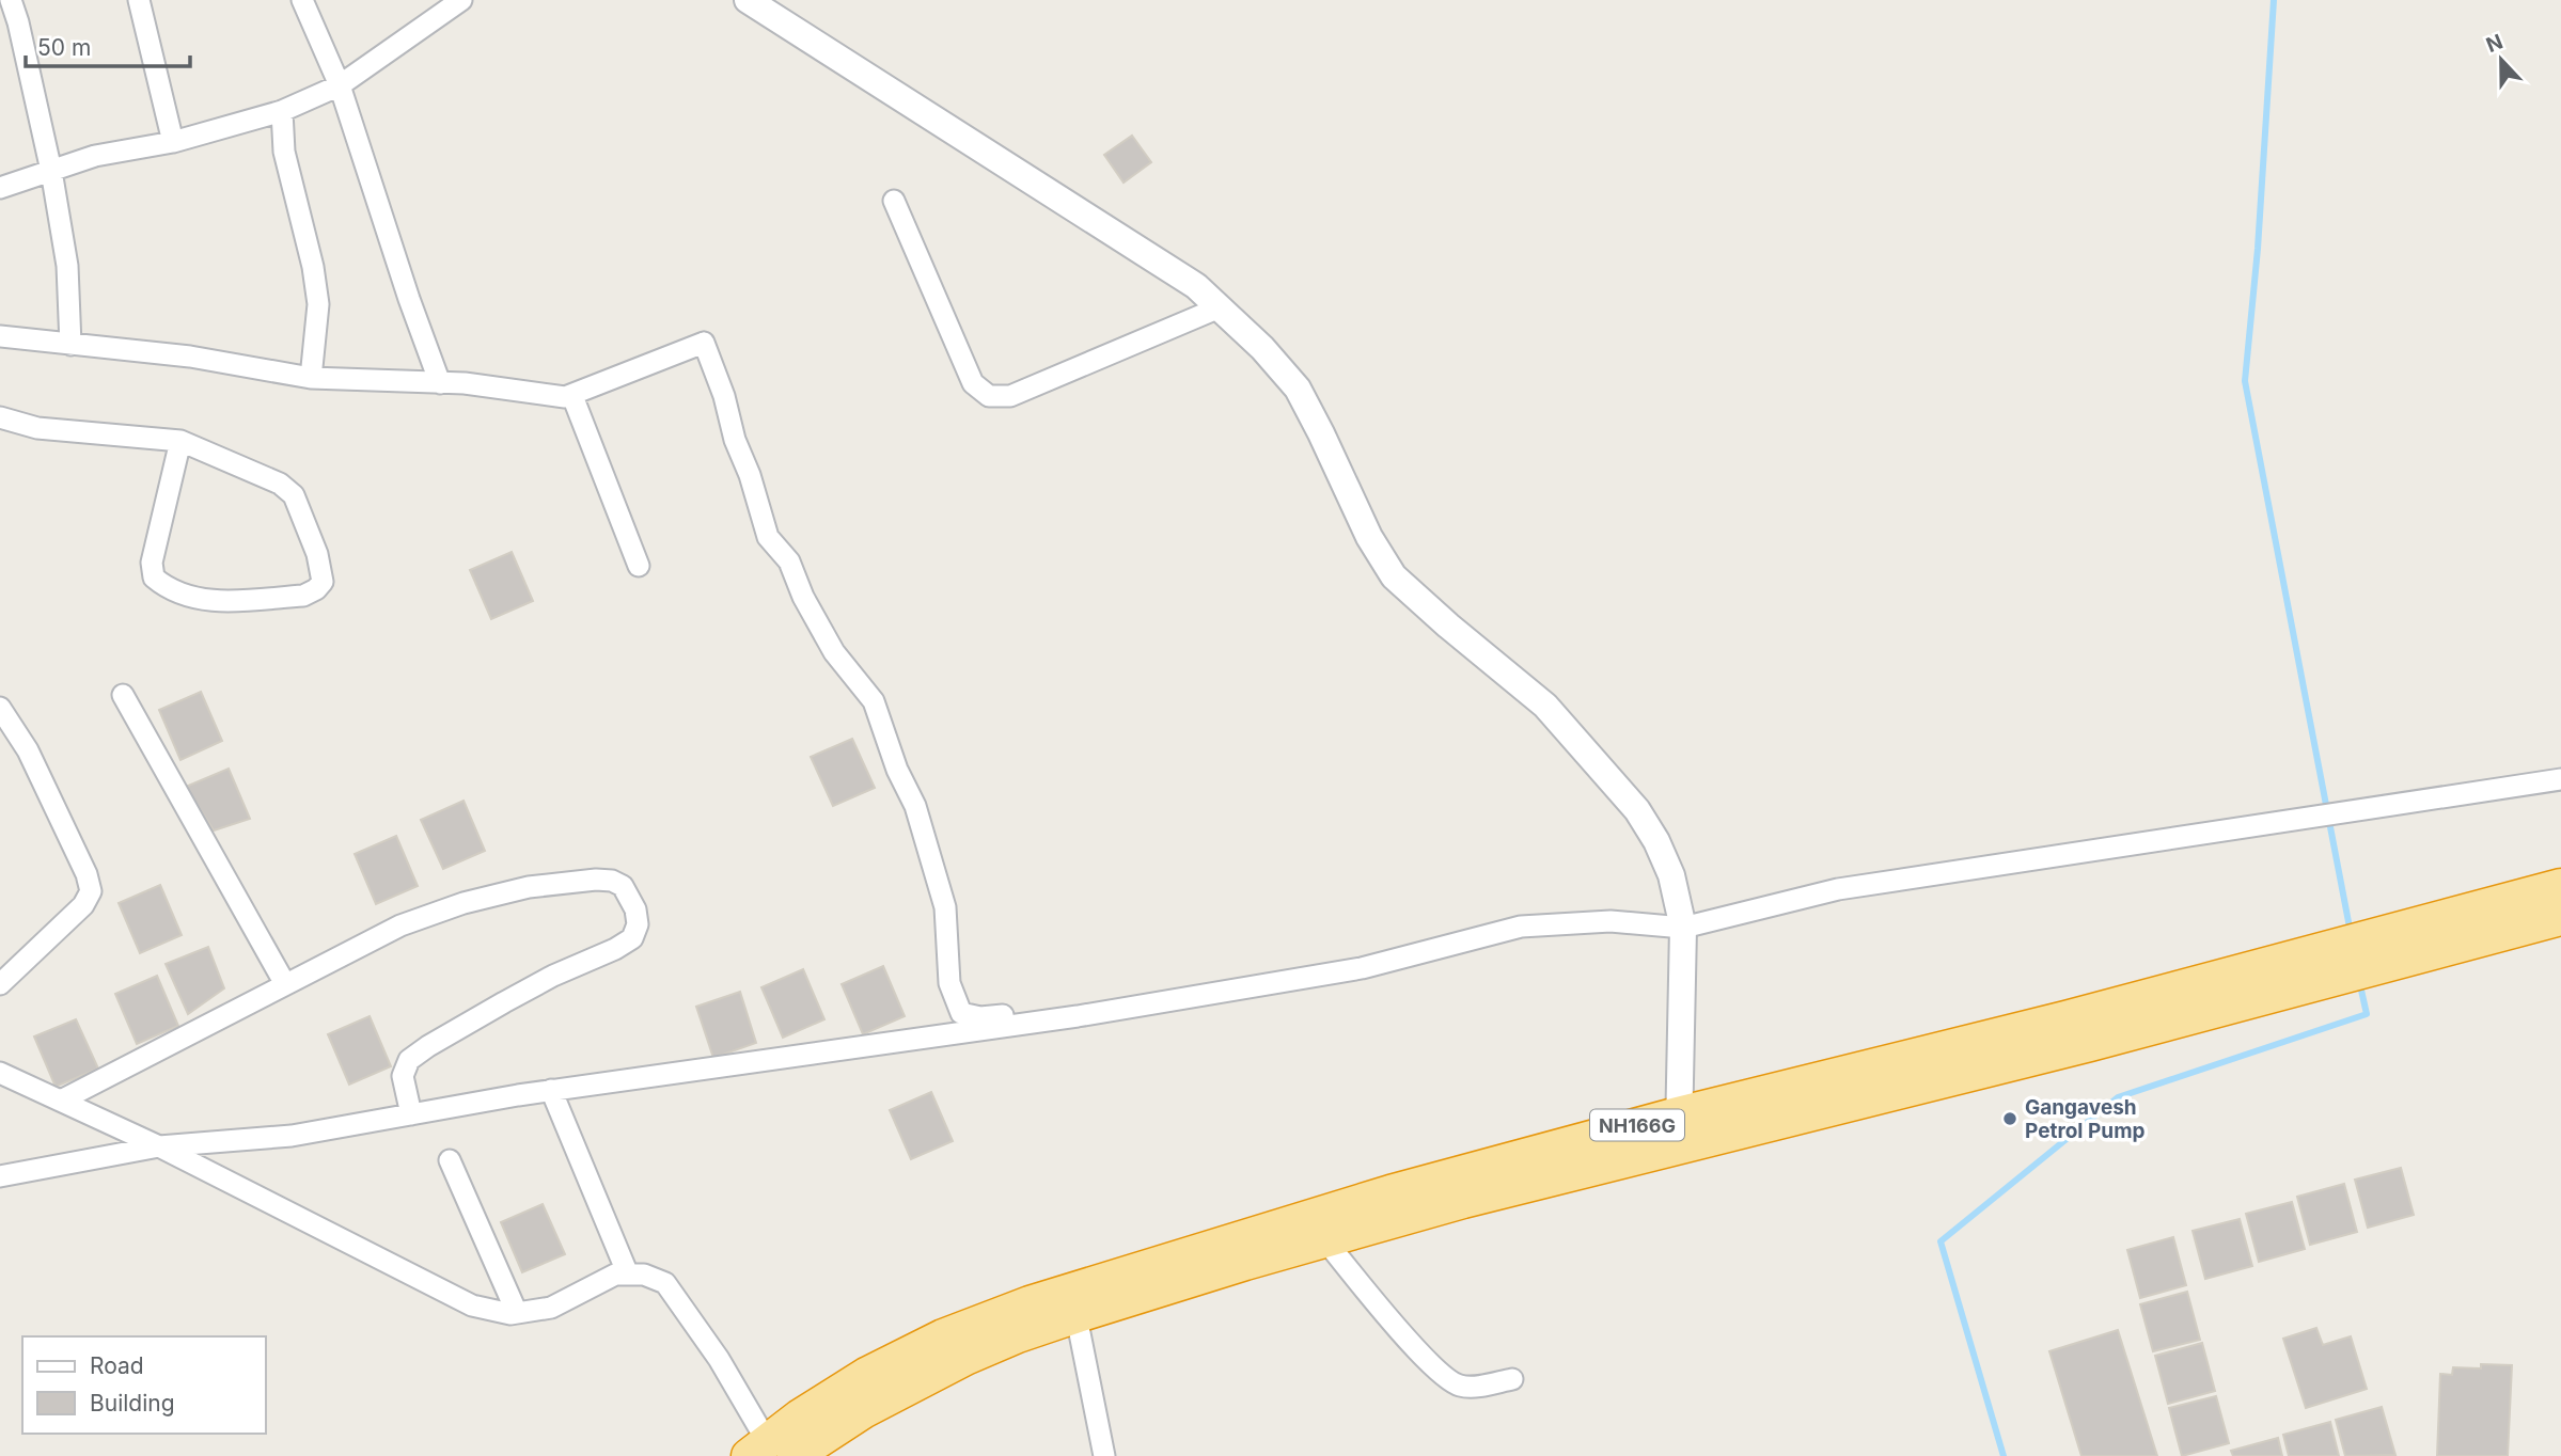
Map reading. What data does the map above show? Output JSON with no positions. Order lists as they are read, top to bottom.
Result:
{
  "streets": {
    "highway": ["NH166G"]
  },
  "places": ["Gangavesh Petrol Pump"],
  "legend": ["Road", "Building"],
  "scale_bar": "50 m",
  "north": "top"
}
